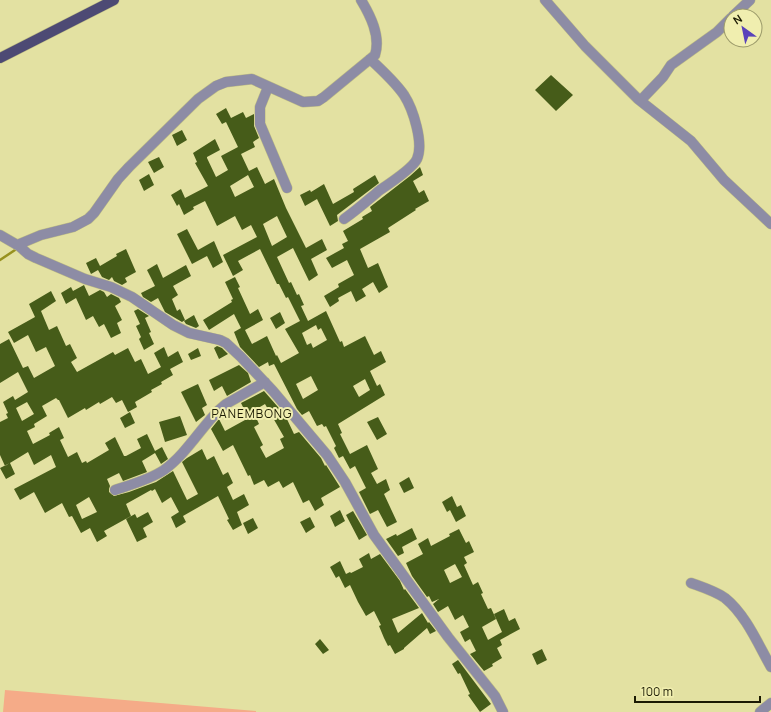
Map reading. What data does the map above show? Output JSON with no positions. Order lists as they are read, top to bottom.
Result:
{
  "districts": ["PANEMBONG"],
  "scale_bar": "100 m",
  "north": "top left"
}
